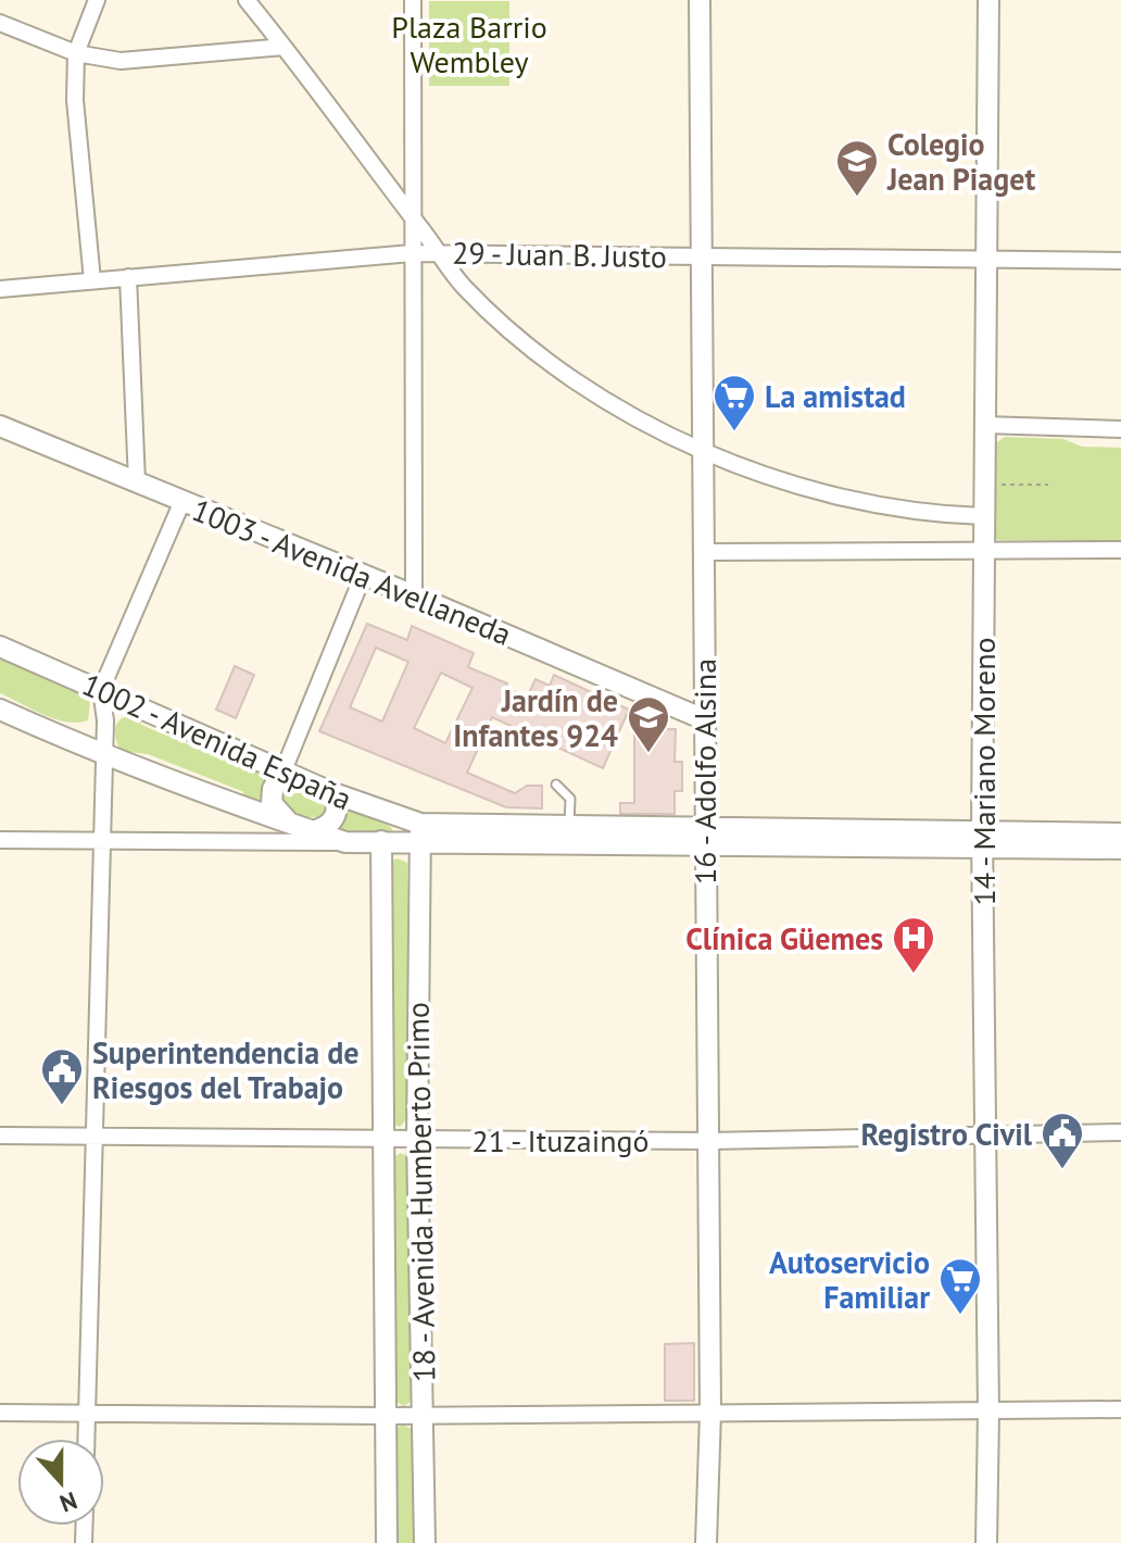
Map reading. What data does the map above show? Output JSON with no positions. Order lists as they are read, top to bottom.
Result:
{
  "streets": {
    "street": [
      "29 - Juan B. Justo",
      "1003 - Avenida Avellaneda",
      "1002 - Avenida España",
      "16 - Adolfo Alsina",
      "14 - Mariano Moreno",
      "21 - Ituzaingó",
      "18 - Avenida Humberto Primo"
    ]
  },
  "crossings": [
    ["29 - Juan B. Justo", "16 - Adolfo Alsina"],
    ["29 - Juan B. Justo", "14 - Mariano Moreno"],
    ["1003 - Avenida Avellaneda", "16 - Adolfo Alsina"],
    ["1002 - Avenida España", "18 - Avenida Humberto Primo"],
    ["16 - Adolfo Alsina", "21 - Ituzaingó"],
    ["14 - Mariano Moreno", "21 - Ituzaingó"],
    ["21 - Ituzaingó", "18 - Avenida Humberto Primo"]
  ],
  "parks": ["Plaza Barrio Wembley"],
  "places": {
    "school or university": ["Colegio Jean Piaget", "Jardín de Infantes 924"],
    "supermarket": ["La amistad", "Autoservicio Familiar"],
    "hospital": ["Clínica Güemes"],
    "public building": ["Superintendencia de Riesgos del Trabajo", "Registro Civil"]
  },
  "north": "bottom"
}
